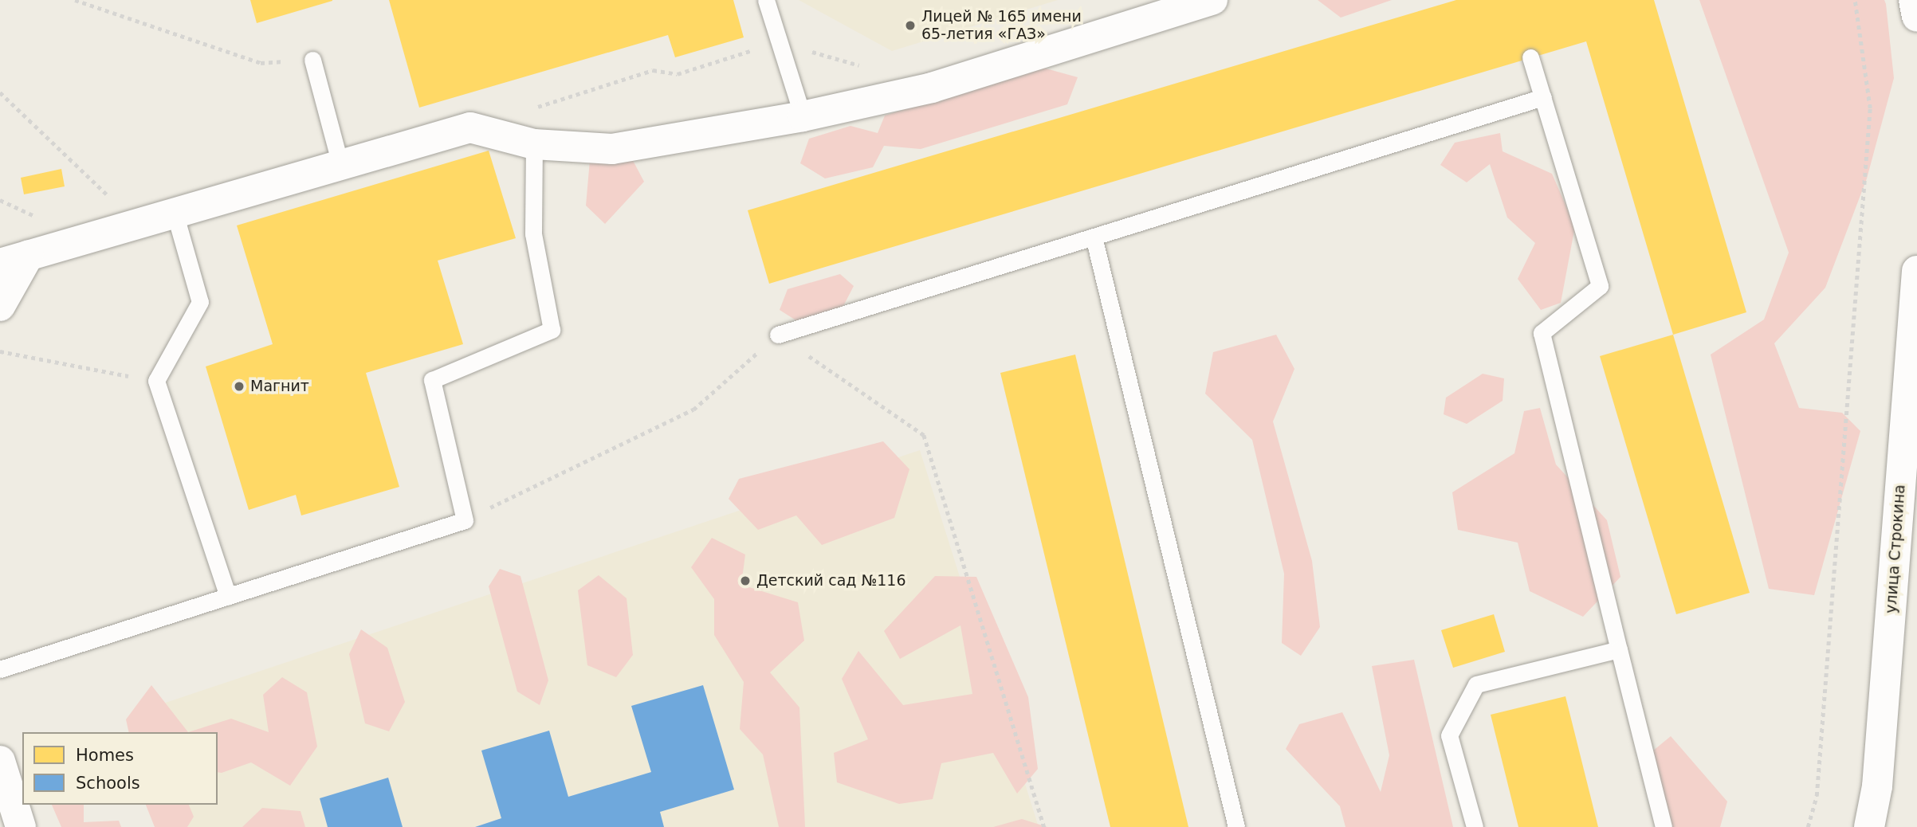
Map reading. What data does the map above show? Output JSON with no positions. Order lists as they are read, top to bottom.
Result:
{
  "streets": {
    "street": ["улица Строкина"]
  },
  "places": ["Лицей № 165 имени 65-летия «ГАЗ»", "Магнит", "Детский сад №116"],
  "legend": ["Homes", "Schools"]
}
